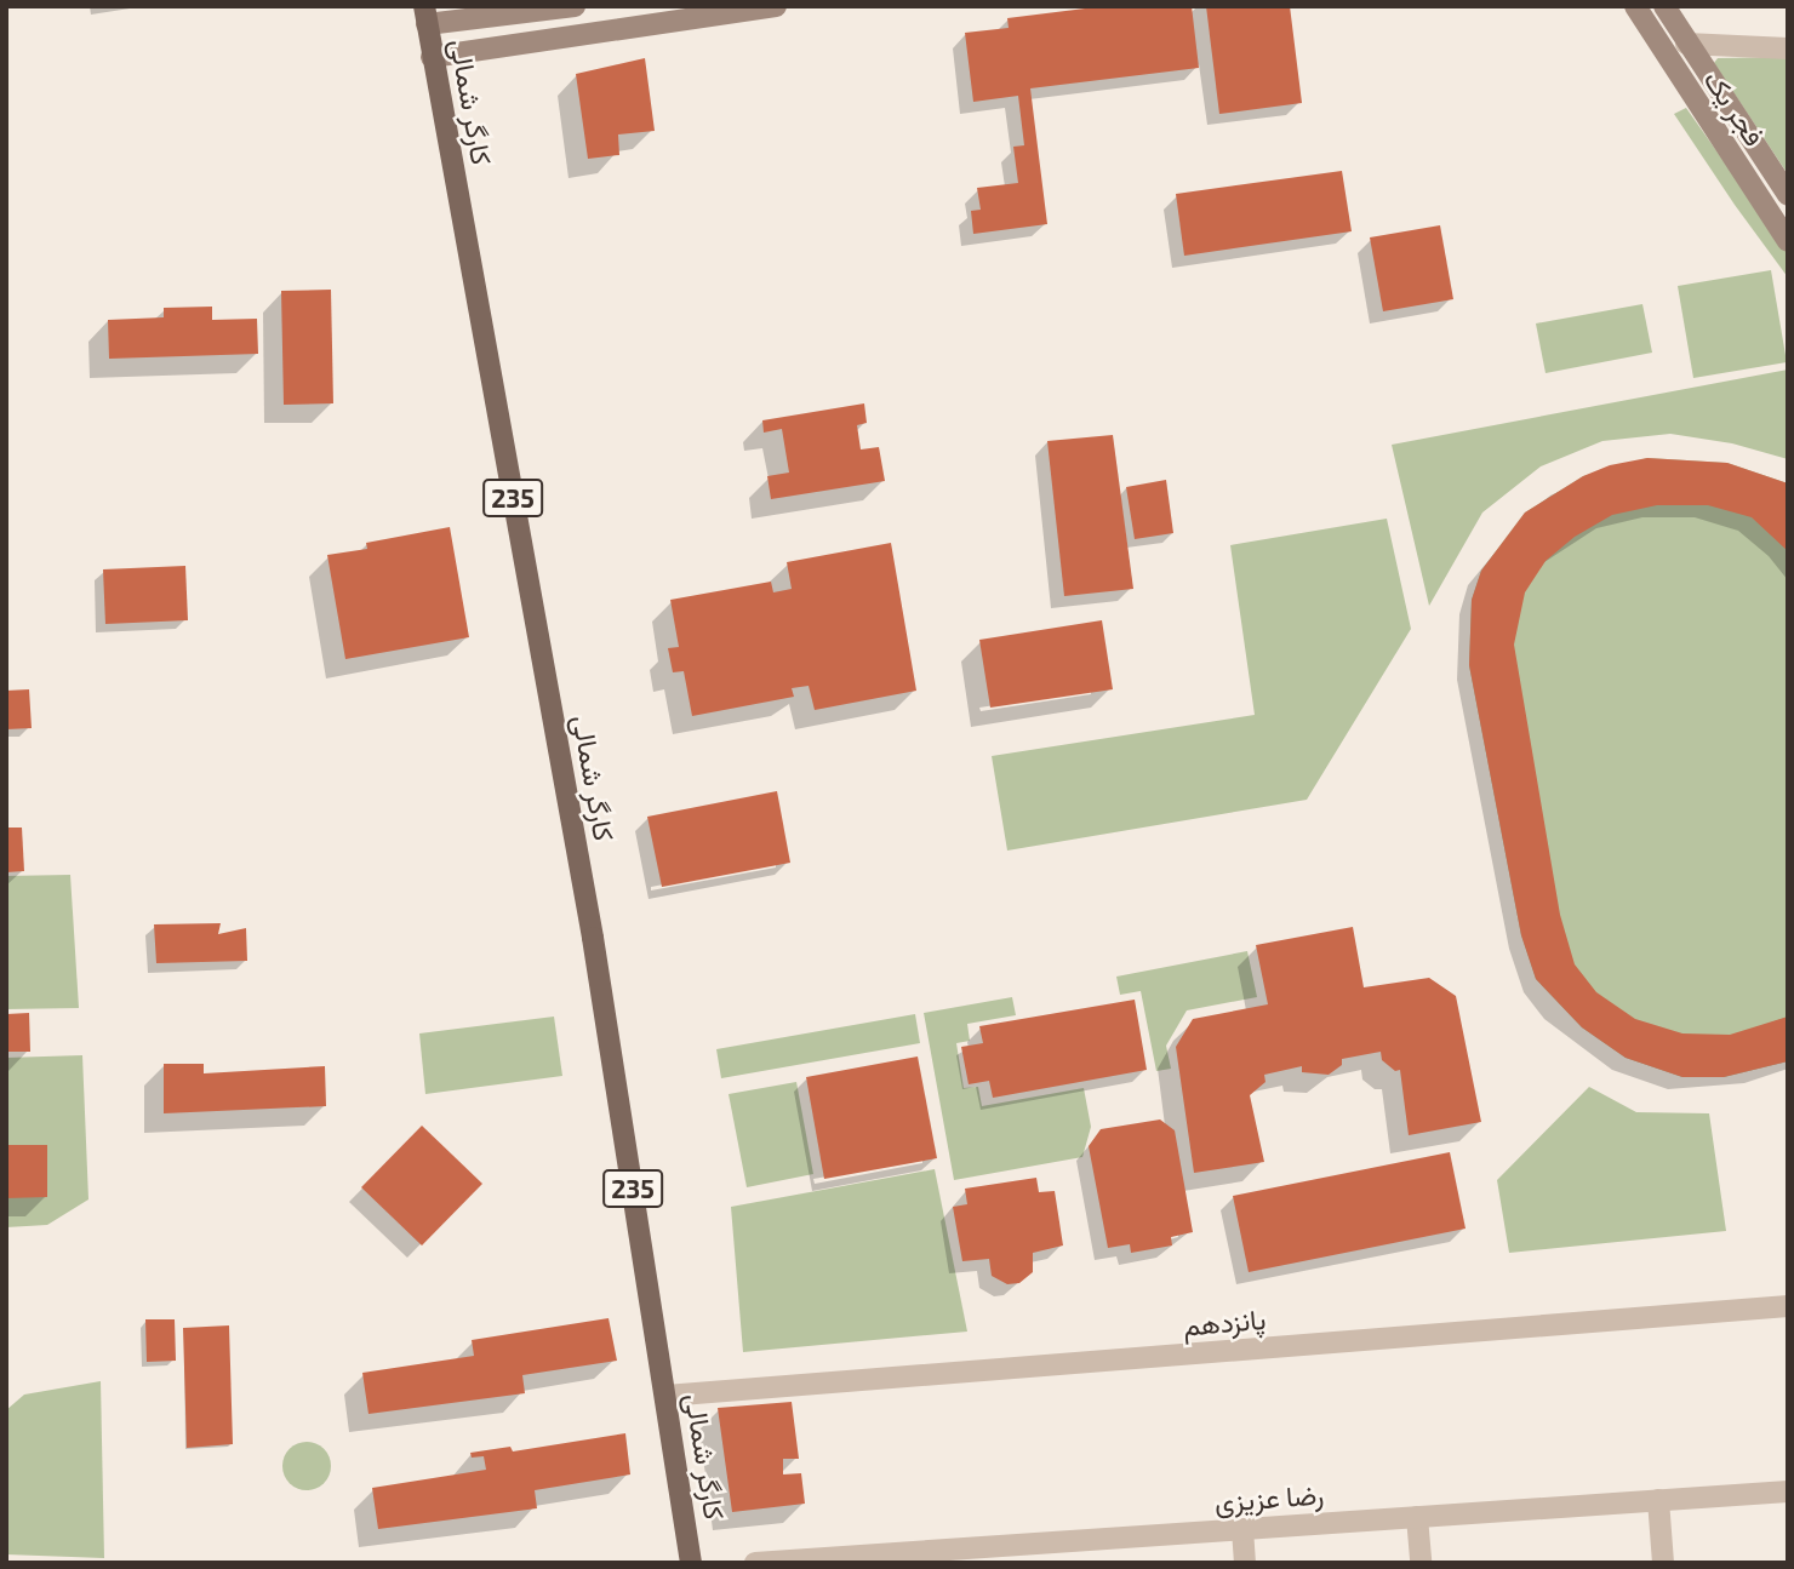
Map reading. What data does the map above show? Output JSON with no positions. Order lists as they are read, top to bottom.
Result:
{
  "streets": {
    "main road": ["کارگر شمالی", "235"],
    "street": ["فجر یک", "پانزدهم", "رضا عزیزی"]
  },
  "crossings": [
    ["کارگر شمالی", "پانزدهم"]
  ]
}
